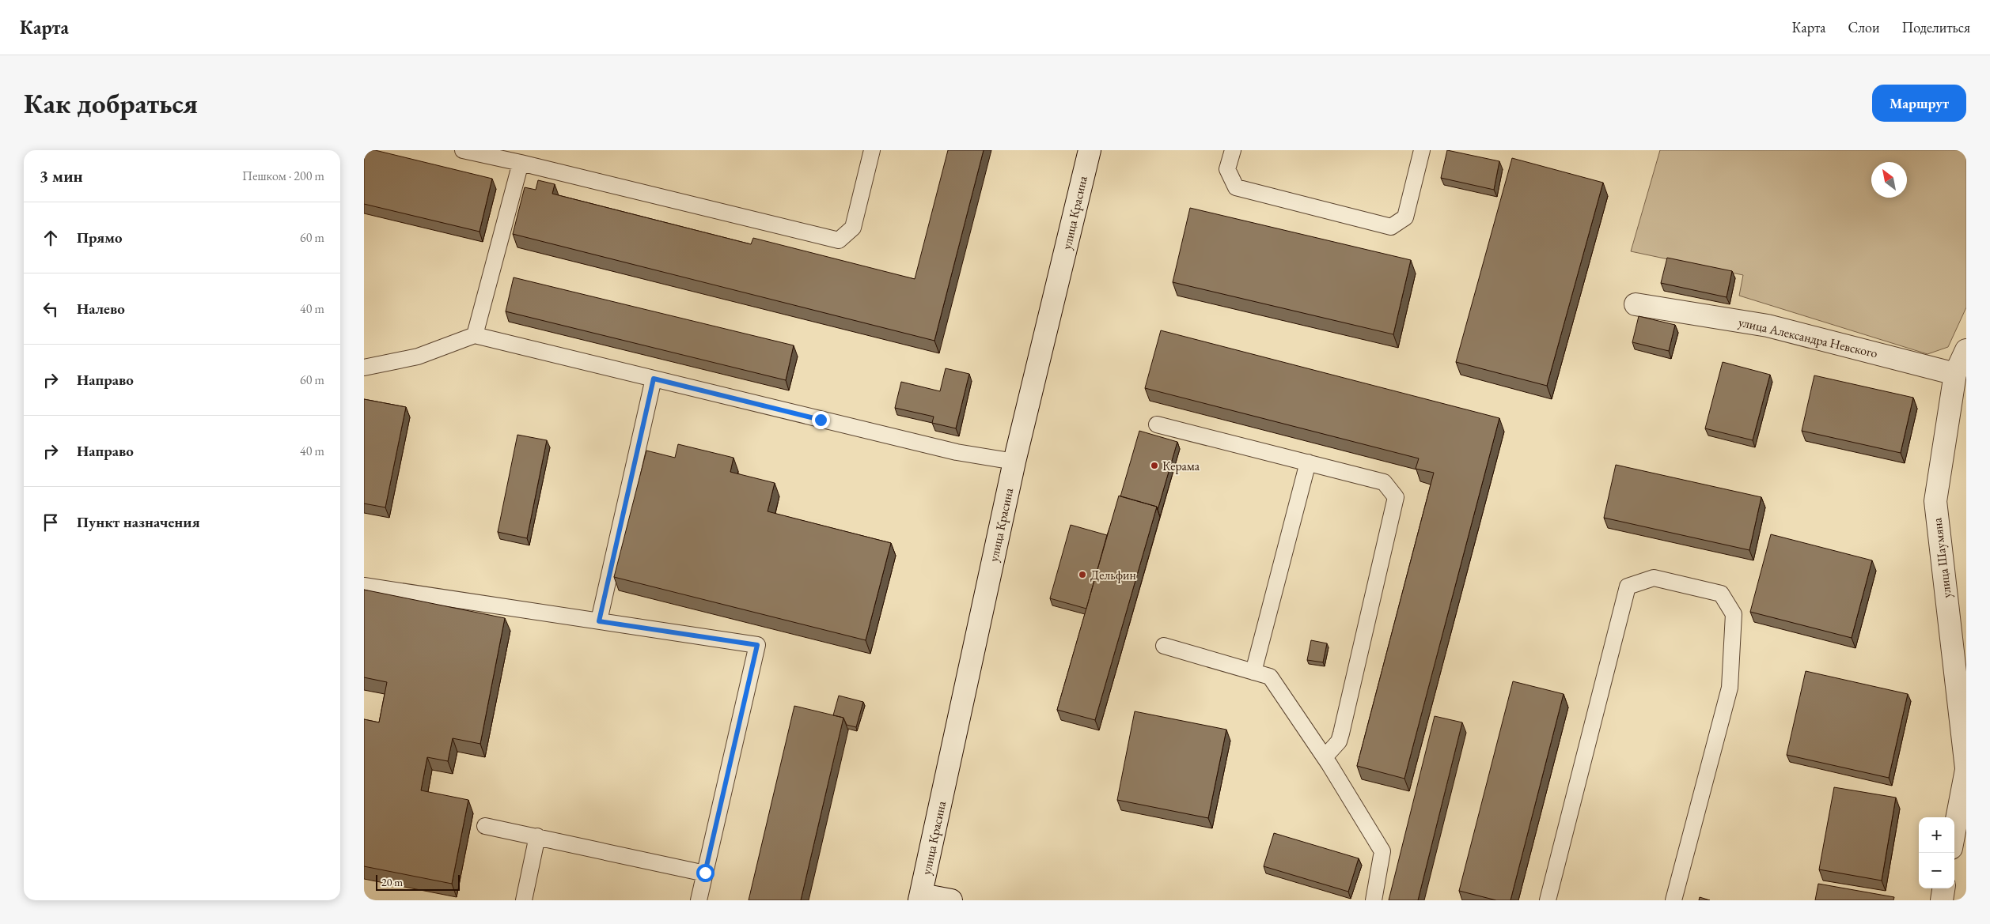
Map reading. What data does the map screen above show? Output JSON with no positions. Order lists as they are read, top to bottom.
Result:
{
  "streets": {
    "street": ["улица Красина", "улица Александра Невского", "улица Шаумяна"]
  },
  "crossings": [
    ["улица Александра Невского", "улица Шаумяна"]
  ],
  "places": ["Керама", "Дельфин"],
  "scale_bar": "20 m",
  "north": "top left",
  "page": {
    "header": "Карта",
    "nav": ["Карта", "Слои", "Поделиться"],
    "buttons": "Маршрут",
    "title": "Как добраться",
    "heading": ["3 мин", "Пешком · 200 m"],
    "list": [
      ["Прямо", "60 m"],
      ["Налево", "40 m"],
      ["Направо", "60 m"],
      ["Направо", "40 m"],
      "Пункт назначения"
    ],
    "map_buttons": ["+", "−"],
    "scale": "20 m"
  }
}
